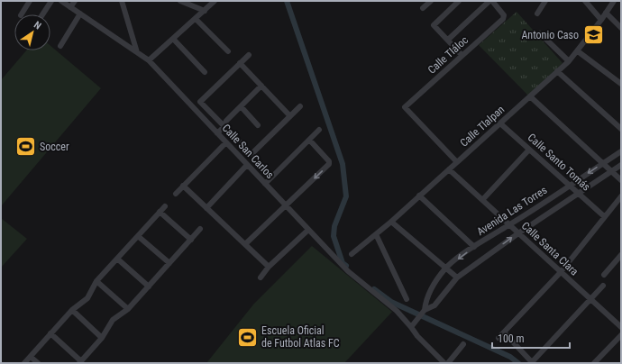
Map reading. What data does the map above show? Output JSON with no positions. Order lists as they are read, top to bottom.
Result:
{
  "streets": {
    "street": [
      "Calle Tláloc",
      "Calle Tlalpan",
      "Calle San Carlos",
      "Calle Santo Tomás",
      "Avenida Las Torres",
      "Calle Santa Clara"
    ]
  },
  "crossings": [
    ["Calle Tláloc", "Calle Tlalpan"],
    ["Calle Tlalpan", "Calle Santo Tomás"],
    ["Calle Tlalpan", "Calle Santa Clara"],
    ["Calle San Carlos", "Avenida Las Torres"],
    ["Calle Santo Tomás", "Avenida Las Torres"],
    ["Avenida Las Torres", "Calle Santa Clara"]
  ],
  "places": {
    "school or university": ["Antonio Caso"],
    "sports": ["Soccer", "Escuela Oficial de Futbol Atlas FC"]
  },
  "scale_bar": "100 m",
  "north": "top right"
}
